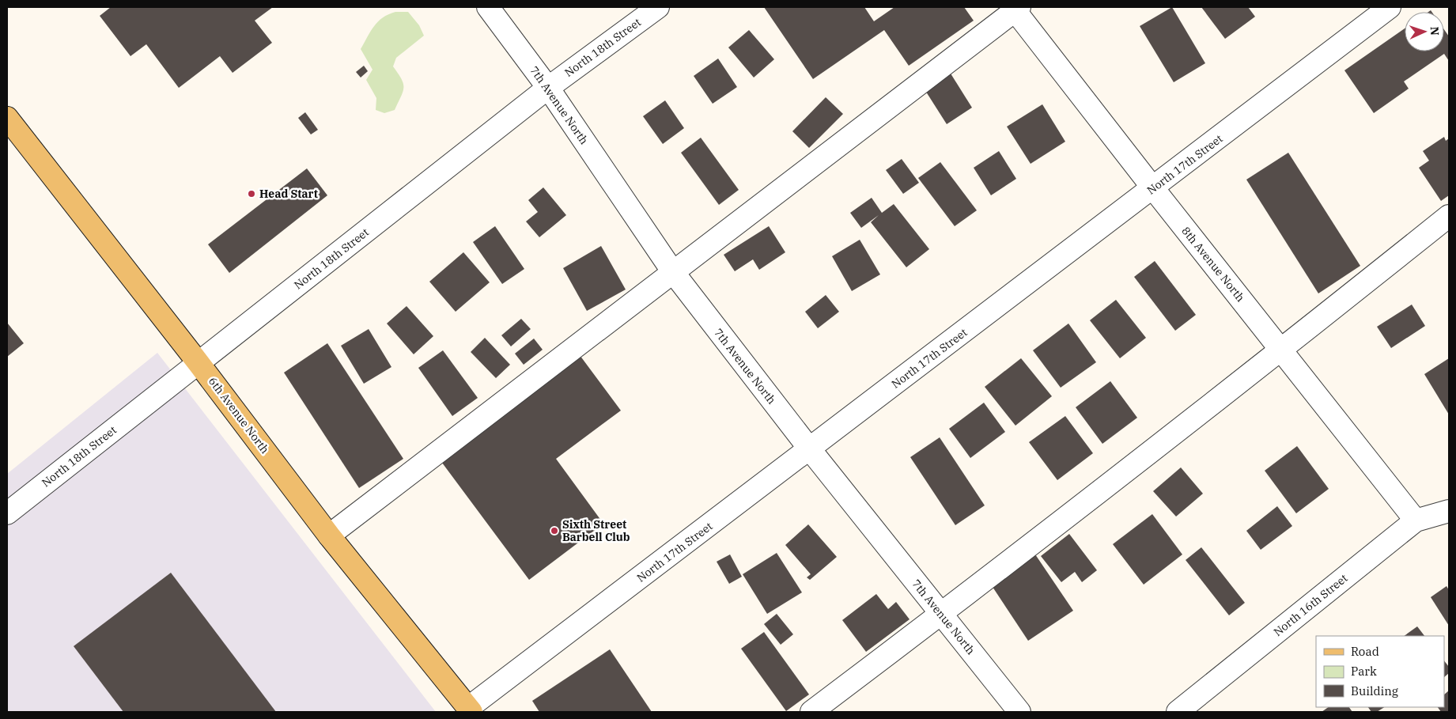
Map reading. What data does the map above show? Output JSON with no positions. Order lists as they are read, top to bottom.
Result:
{
  "streets": {
    "main road": ["6th Avenue North"],
    "street": [
      "North 18th Street",
      "7th Avenue North",
      "North 17th Street",
      "8th Avenue North",
      "North 16th Street"
    ]
  },
  "crossings": [
    ["North 18th Street", "7th Avenue North"],
    ["North 18th Street", "6th Avenue North"],
    ["7th Avenue North", "North 17th Street"],
    ["North 17th Street", "8th Avenue North"],
    ["North 17th Street", "6th Avenue North"],
    ["8th Avenue North", "North 16th Street"]
  ],
  "places": ["Head Start", "Sixth Street Barbell Club"],
  "legend": ["Road", "Park", "Building"],
  "north": "right"
}
